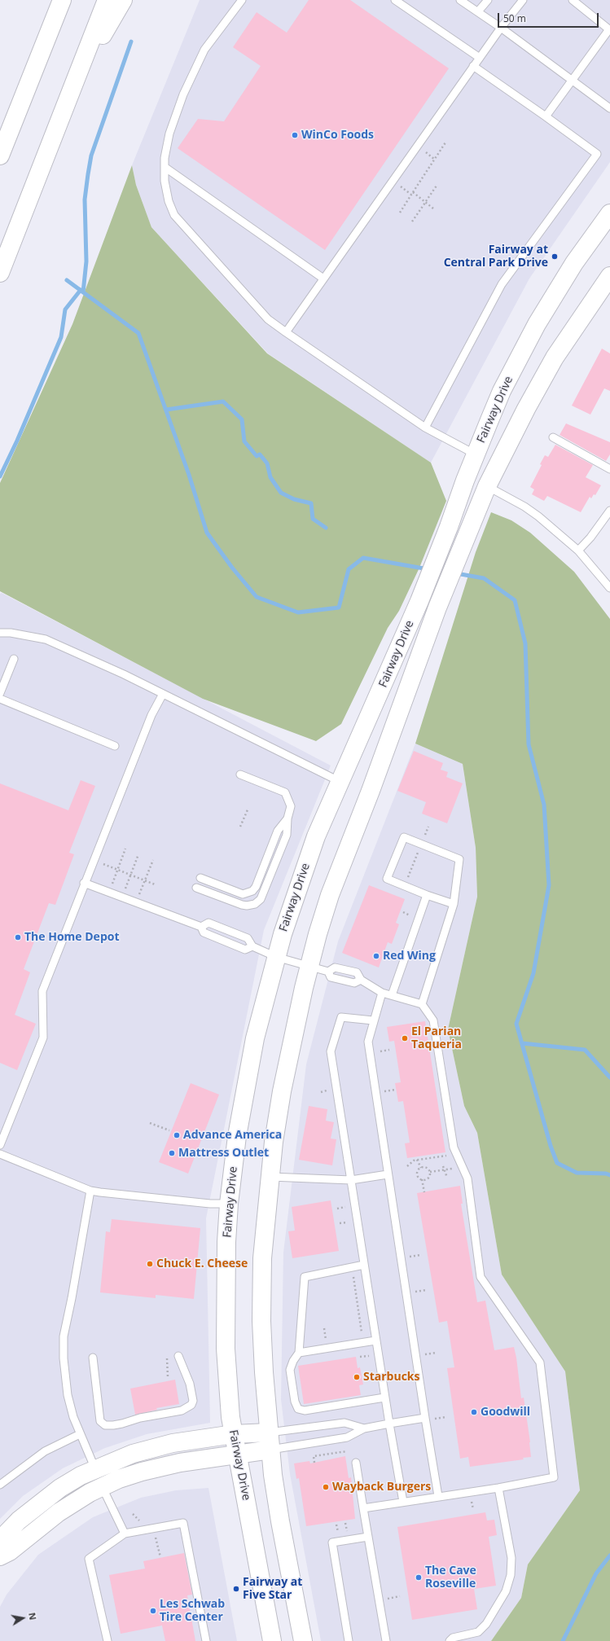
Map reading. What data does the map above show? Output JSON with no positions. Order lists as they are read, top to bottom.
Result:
{
  "streets": {
    "main road": ["Fairway Drive"]
  },
  "places": [
    "WinCo Foods",
    "Fairway at Central Park Drive",
    "The Home Depot",
    "Red Wing",
    "El Parian Taqueria",
    "Advance America",
    "Mattress Outlet",
    "Chuck E. Cheese",
    "Starbucks",
    "Goodwill",
    "Wayback Burgers",
    "The Cave Roseville",
    "Fairway at Five Star",
    "Les Schwab Tire Center"
  ],
  "scale_bar": "50 m",
  "north": "right"
}
